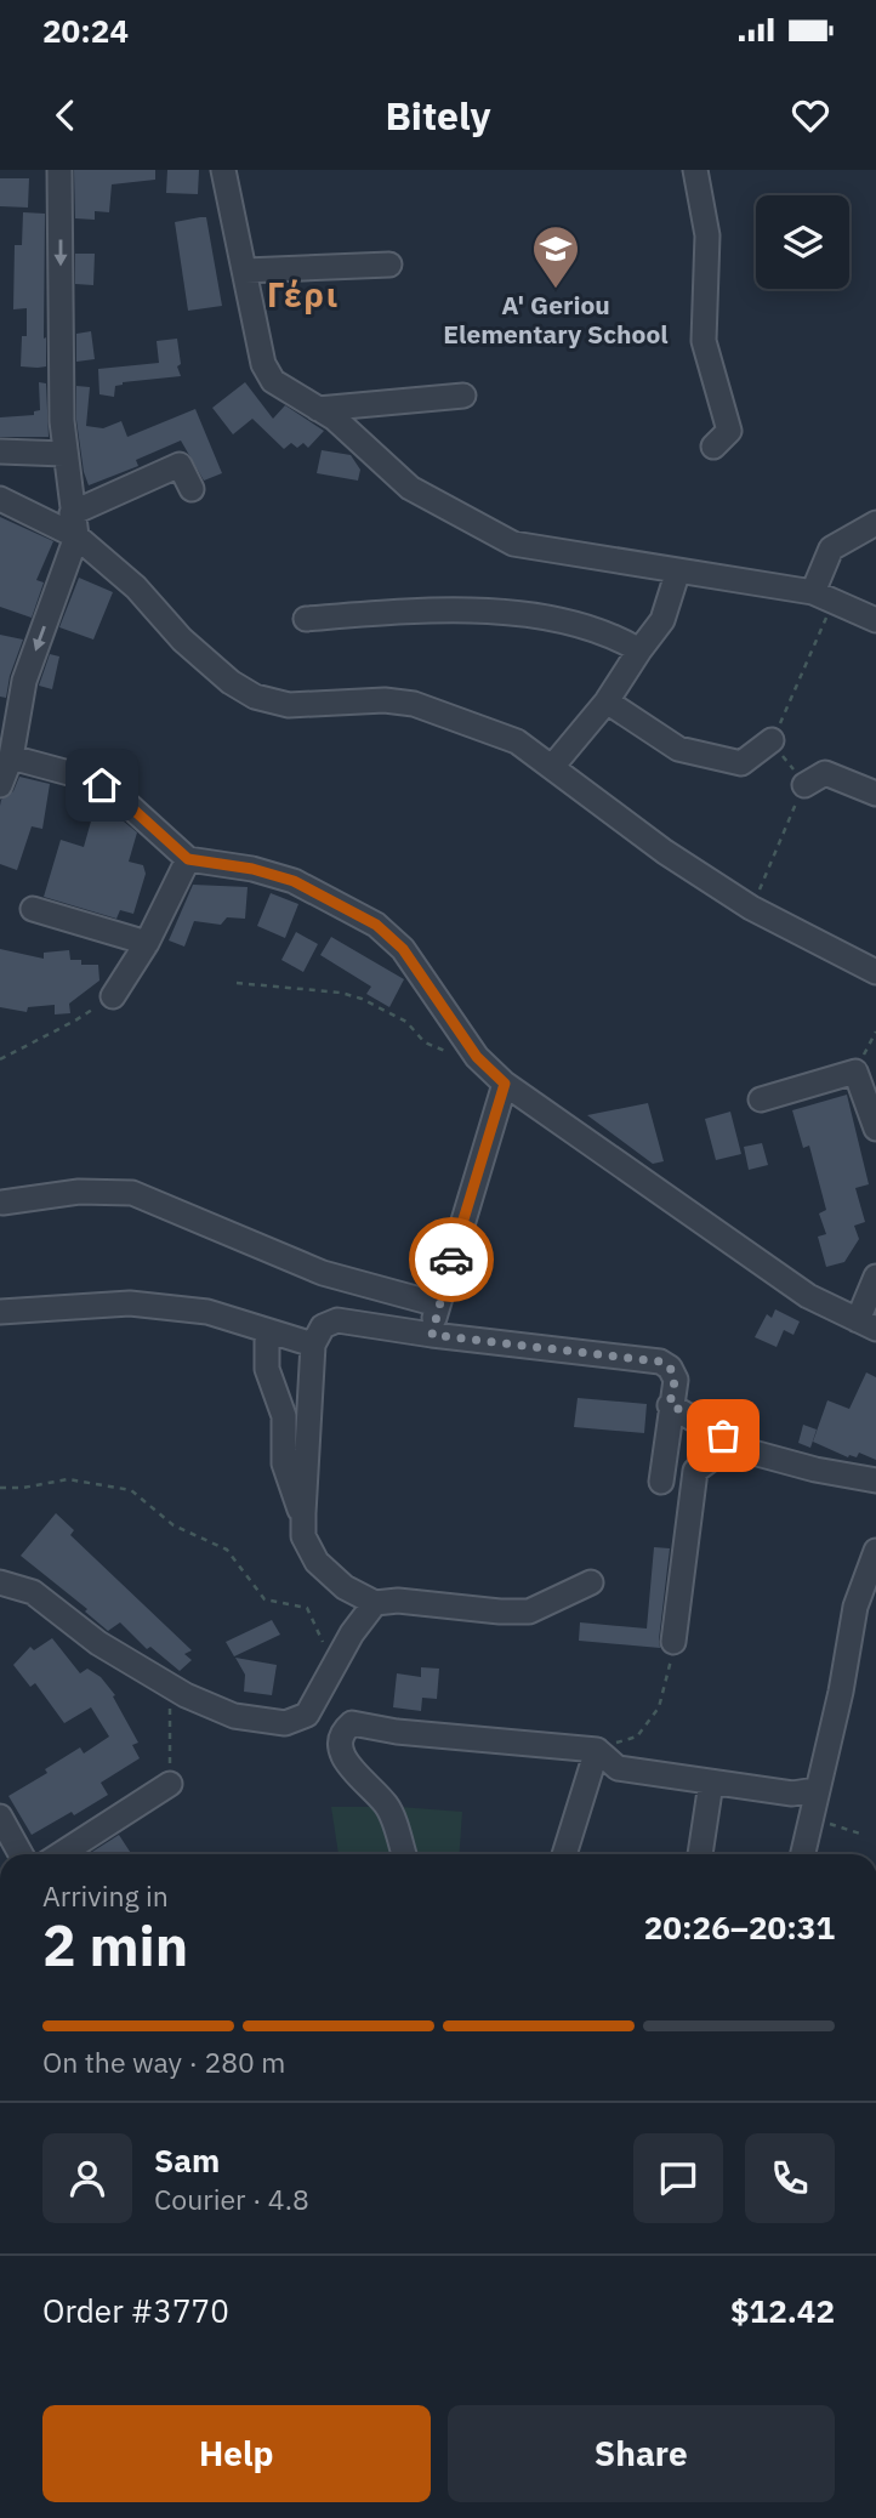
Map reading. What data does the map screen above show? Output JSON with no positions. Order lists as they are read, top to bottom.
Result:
{
  "districts": ["Γέρι"],
  "places": {
    "school or university": ["A' Geriou Elementary School"]
  },
  "page": {
    "status": "20:24",
    "header": "Bitely",
    "heading": ["2 min", "Arriving in", "20:26–20:31"],
    "panel": [
      "Sam",
      "Courier · 4.8",
      "Order #3770",
      "$12.42"
    ],
    "bar": "On the way · 280 m",
    "buttons": ["Help", "Share"]
  }
}
